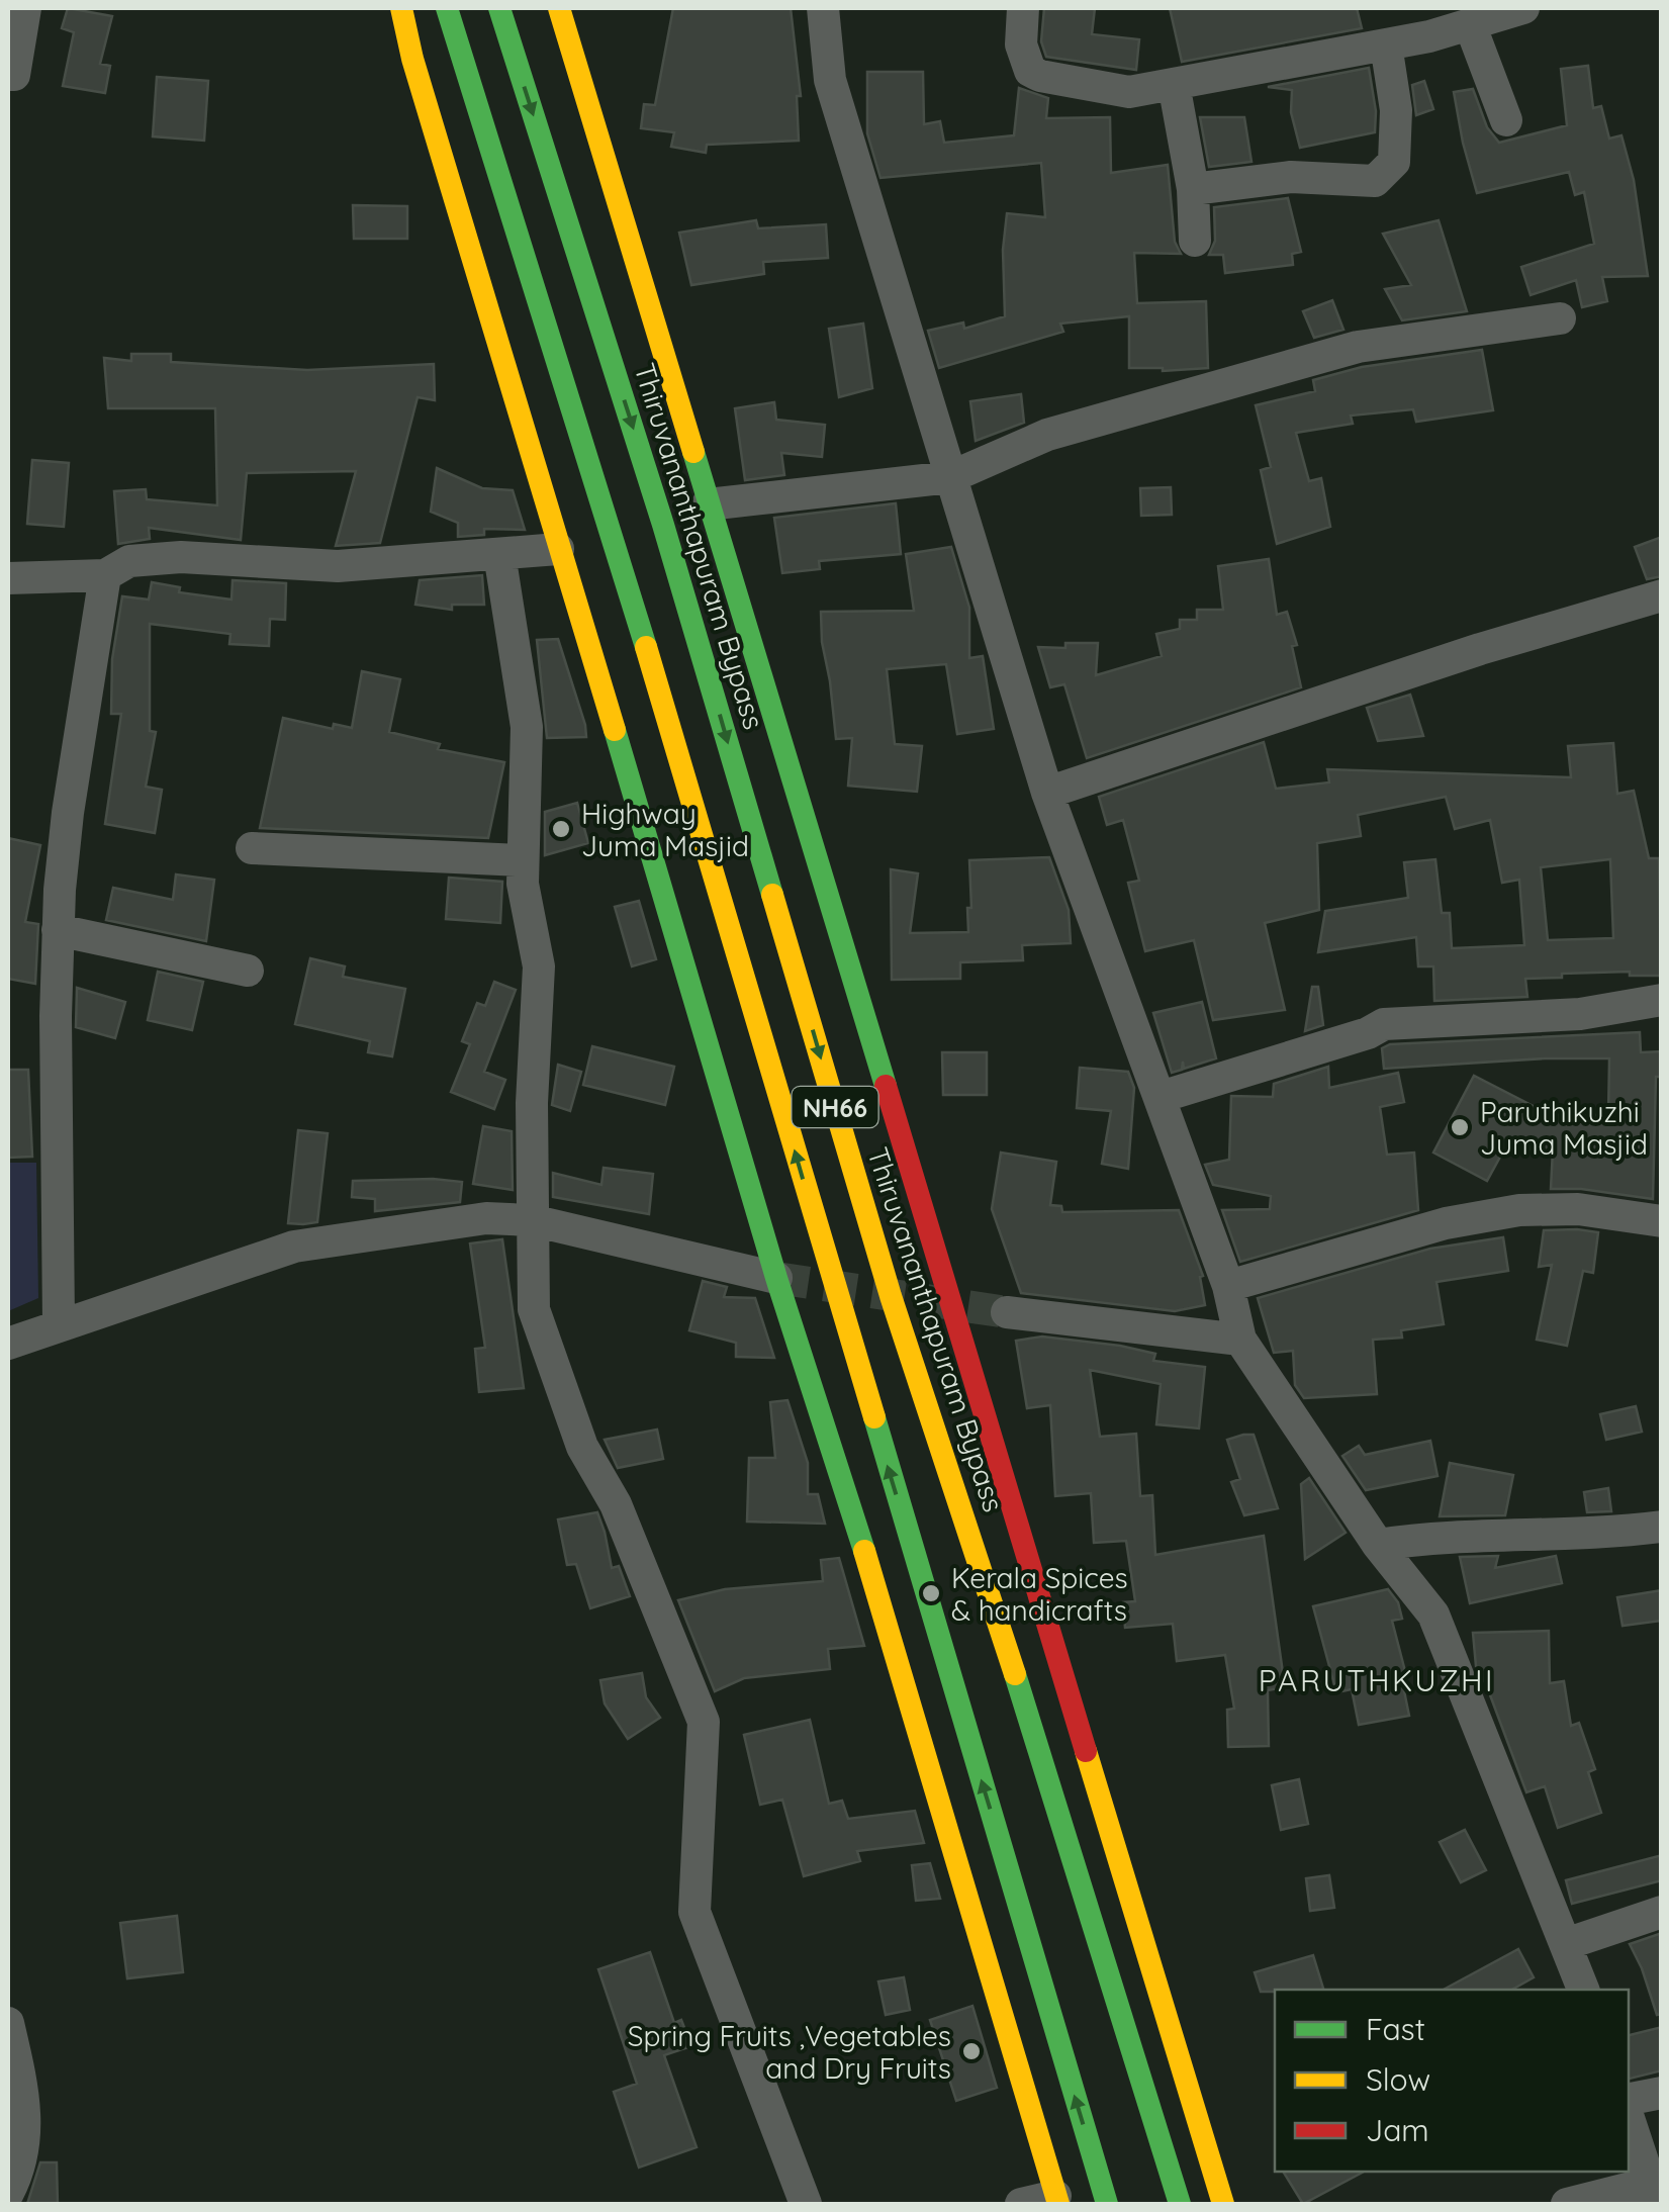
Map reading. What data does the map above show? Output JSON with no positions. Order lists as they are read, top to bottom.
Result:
{
  "streets": {
    "main road": ["Thiruvananthapuram Bypass", "NH66"]
  },
  "districts": ["PARUTHKUZHI"],
  "places": [
    "Highway Juma Masjid",
    "Paruthikuzhi Juma Masjid",
    "Kerala Spices & handicrafts",
    "Spring Fruits ,Vegetables and Dry Fruits"
  ],
  "legend": ["Fast", "Slow", "Jam"]
}
